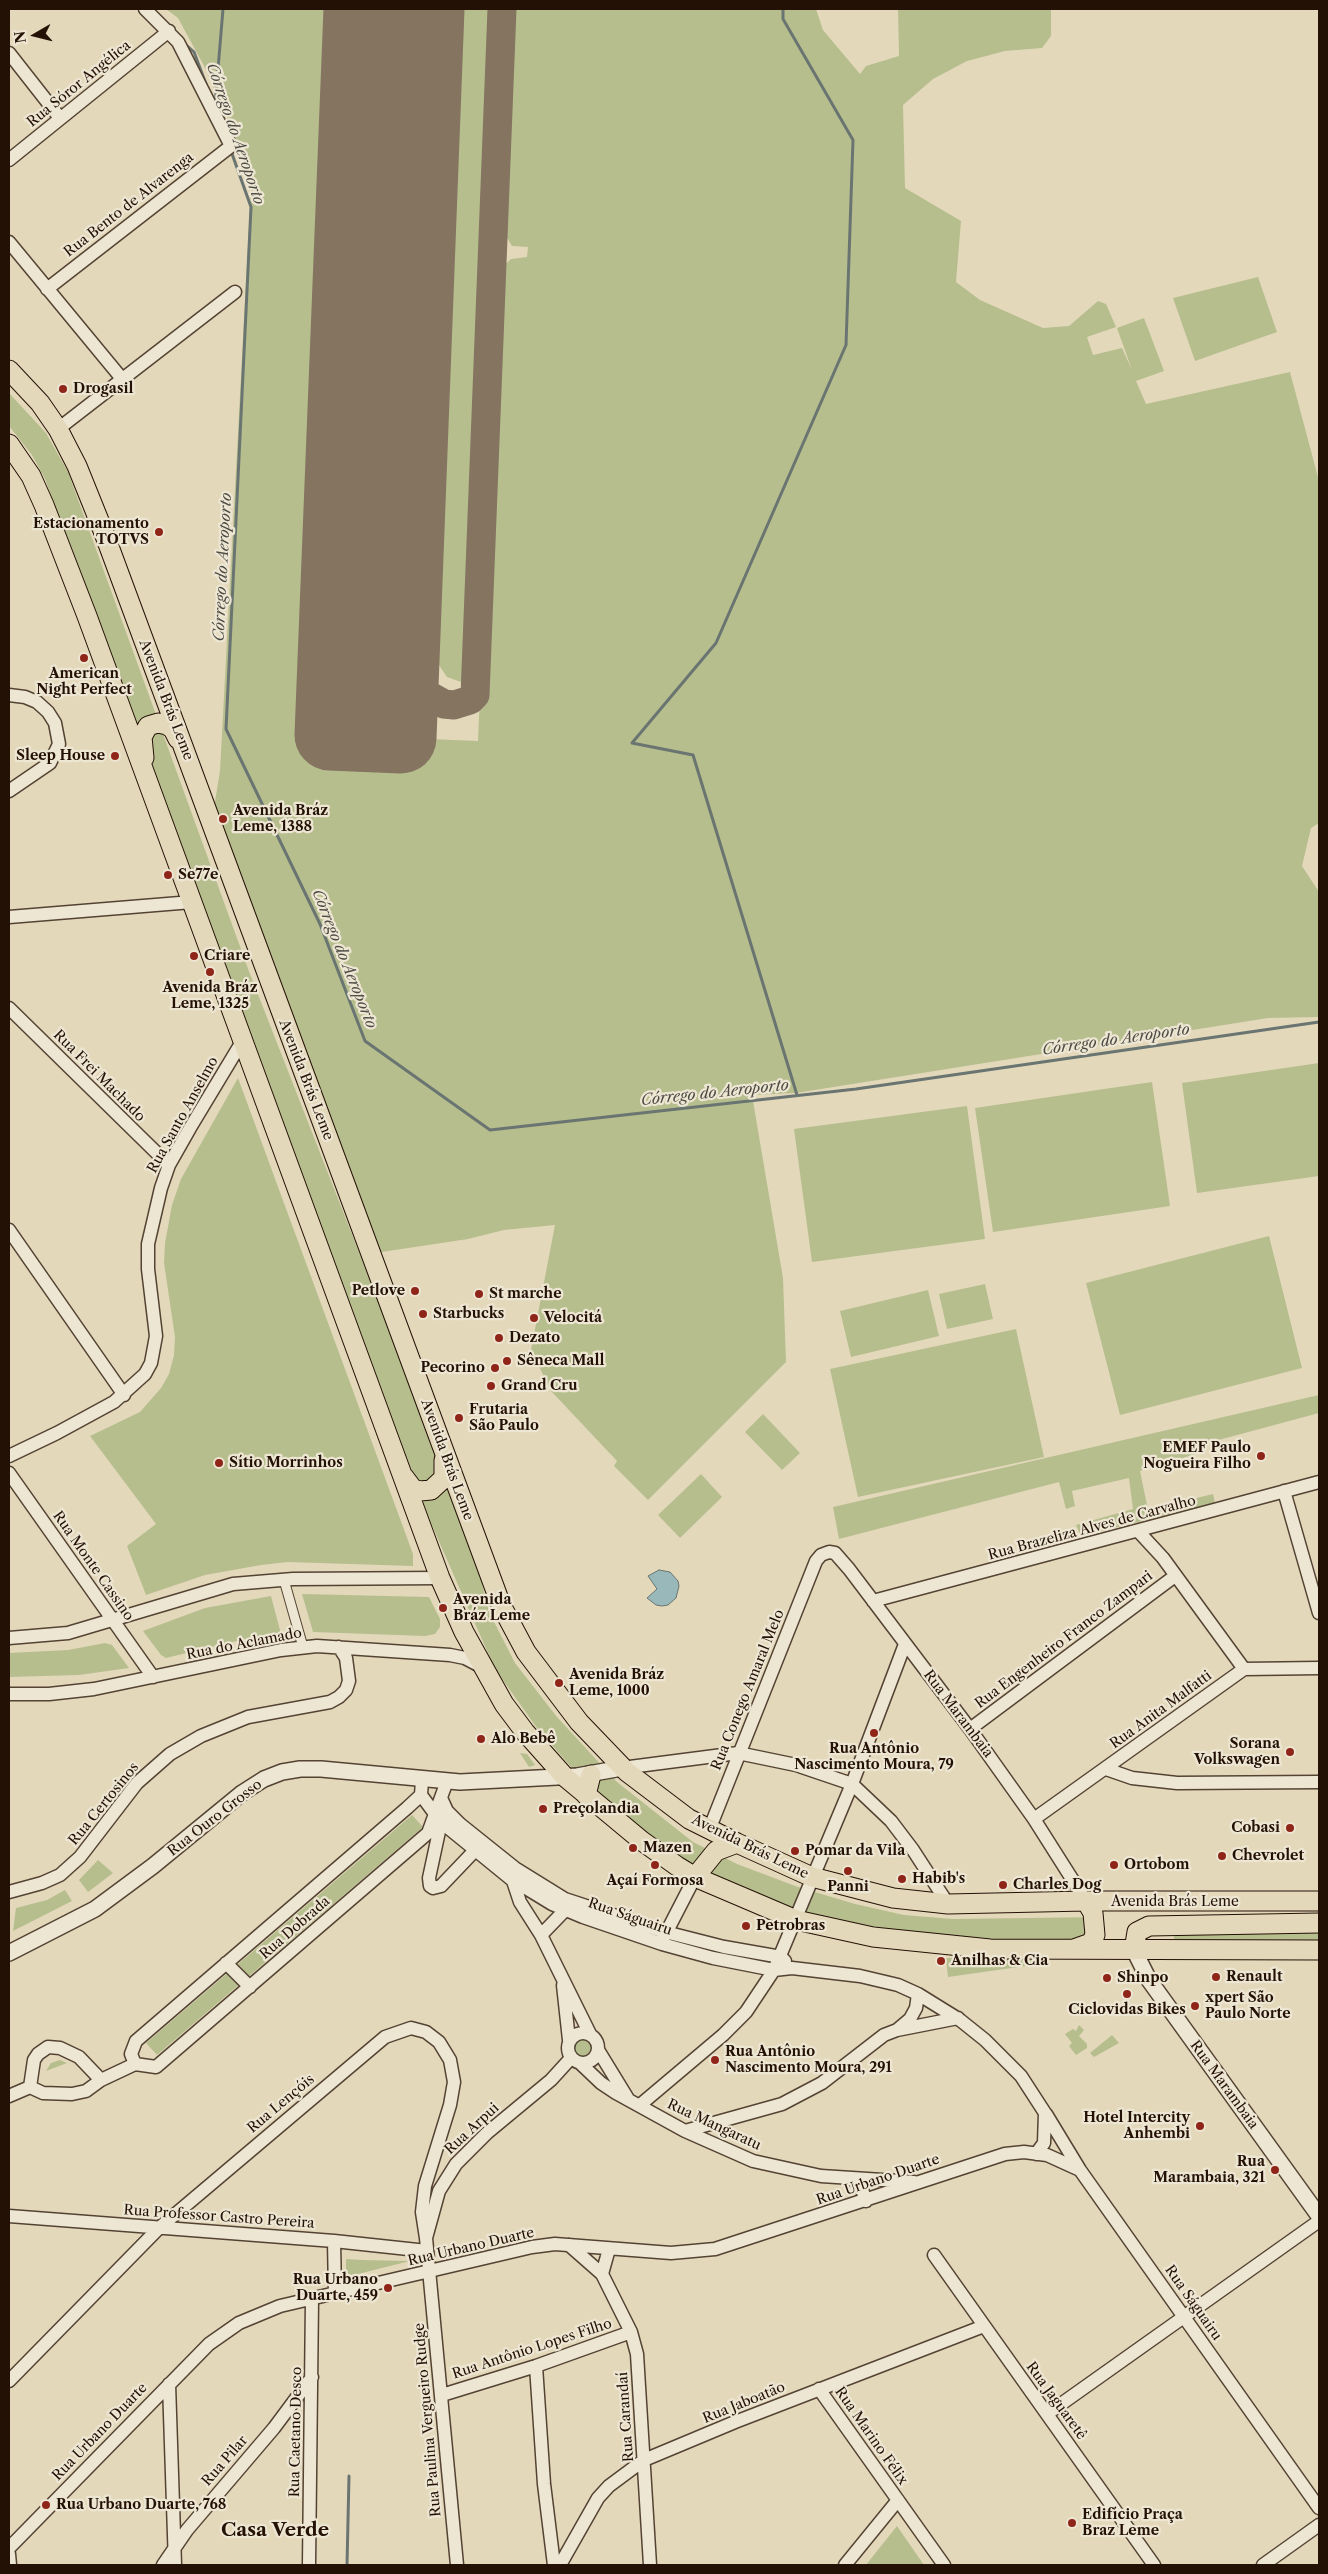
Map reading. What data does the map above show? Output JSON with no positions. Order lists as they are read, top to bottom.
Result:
{
  "streets": {
    "main road": ["Avenida Brás Leme"],
    "street": [
      "Rua Sóror Angélica",
      "Rua Bento de Alvarenga",
      "Rua Frei Machado",
      "Rua Santo Anselmo",
      "Rua Brazeliza Alves de Carvalho",
      "Rua Monte Cassino",
      "Rua Engenheiro Franco Zampari",
      "Rua do Aclamado",
      "Rua Conego Amaral Melo",
      "Rua Anita Malfatti",
      "Rua Marambaia",
      "Rua Certosinos",
      "Rua Ouro Grosso",
      "Rua Ságuairu",
      "Rua Dobrada",
      "Rua Lençóis",
      "Rua Mangaratu",
      "Rua Arpui",
      "Rua Urbano Duarte",
      "Rua Professor Castro Pereira",
      "Rua Antônio Lopes Filho",
      "Rua Jaguaretê",
      "Rua Jaboatão",
      "Rua Carandaí",
      "Rua Paulina Vergueiro Rudge",
      "Rua Caetano Desco",
      "Rua Marino Félix",
      "Rua Pilar"
    ]
  },
  "crossings": [
    ["Rua Sóror Angélica", "Rua Bento de Alvarenga"],
    ["Avenida Brás Leme", "Rua Conego Amaral Melo"],
    ["Avenida Brás Leme", "Rua Marambaia"],
    ["Avenida Brás Leme", "Rua Ouro Grosso"],
    ["Rua Frei Machado", "Rua Santo Anselmo"],
    ["Rua Brazeliza Alves de Carvalho", "Rua Marambaia"],
    ["Rua Monte Cassino", "Rua do Aclamado"],
    ["Rua Engenheiro Franco Zampari", "Rua Marambaia"],
    ["Rua do Aclamado", "Rua Certosinos"],
    ["Rua Conego Amaral Melo", "Rua Marambaia"],
    ["Rua Anita Malfatti", "Rua Marambaia"],
    ["Rua Ouro Grosso", "Rua Dobrada"],
    ["Rua Ságuairu", "Rua Dobrada"],
    ["Rua Ságuairu", "Rua Urbano Duarte"],
    ["Rua Lençóis", "Rua Arpui"],
    ["Rua Lençóis", "Rua Professor Castro Pereira"],
    ["Rua Mangaratu", "Rua Arpui"],
    ["Rua Mangaratu", "Rua Urbano Duarte"],
    ["Rua Arpui", "Rua Urbano Duarte"],
    ["Rua Arpui", "Rua Professor Castro Pereira"],
    ["Rua Arpui", "Rua Paulina Vergueiro Rudge"],
    ["Rua Urbano Duarte", "Rua Carandaí"],
    ["Rua Urbano Duarte", "Rua Paulina Vergueiro Rudge"],
    ["Rua Urbano Duarte", "Rua Caetano Desco"],
    ["Rua Antônio Lopes Filho", "Rua Carandaí"],
    ["Rua Antônio Lopes Filho", "Rua Paulina Vergueiro Rudge"],
    ["Rua Jaguaretê", "Rua Jaboatão"],
    ["Rua Jaboatão", "Rua Carandaí"],
    ["Rua Jaboatão", "Rua Marino Félix"],
    ["Rua Caetano Desco", "Rua Pilar"]
  ],
  "districts": ["Casa Verde"],
  "water": ["Córrego do Aeroporto"],
  "places": [
    "Drogasil",
    "Estacionamento TOTVS",
    "American Night Perfect",
    "Sleep House",
    "Avenida Bráz Leme, 1388",
    "Se77e",
    "Criare",
    "Avenida Bráz Leme, 1325",
    "Petlove",
    "St marche",
    "Starbucks",
    "Velocitá",
    "Dezato",
    "Sêneca Mall",
    "Pecorino",
    "Grand Cru",
    "Frutaria São Paulo",
    "EMEF Paulo Nogueira Filho",
    "Sítio Morrinhos",
    "Avenida Bráz Leme",
    "Avenida Bráz Leme, 1000",
    "Rua Antônio Nascimento Moura, 79",
    "Alo Bebê",
    "Sorana Volkswagen",
    "Preçolandia",
    "Cobasi",
    "Mazen",
    "Pomar da Vila",
    "Chevrolet",
    "Açaí Formosa",
    "Ortobom",
    "Panni",
    "Habib's",
    "Charles Dog",
    "Petrobras",
    "Anilhas & Cia",
    "Renault",
    "Shinpo",
    "Ciclovidas Bikes",
    "xpert São Paulo Norte",
    "Rua Antônio Nascimento Moura, 291",
    "Hotel Intercity Anhembi",
    "Rua Marambaia, 321",
    "Rua Urbano Duarte, 459",
    "Rua Urbano Duarte, 768",
    "Edifício Praça Braz Leme"
  ],
  "north": "left"
}
